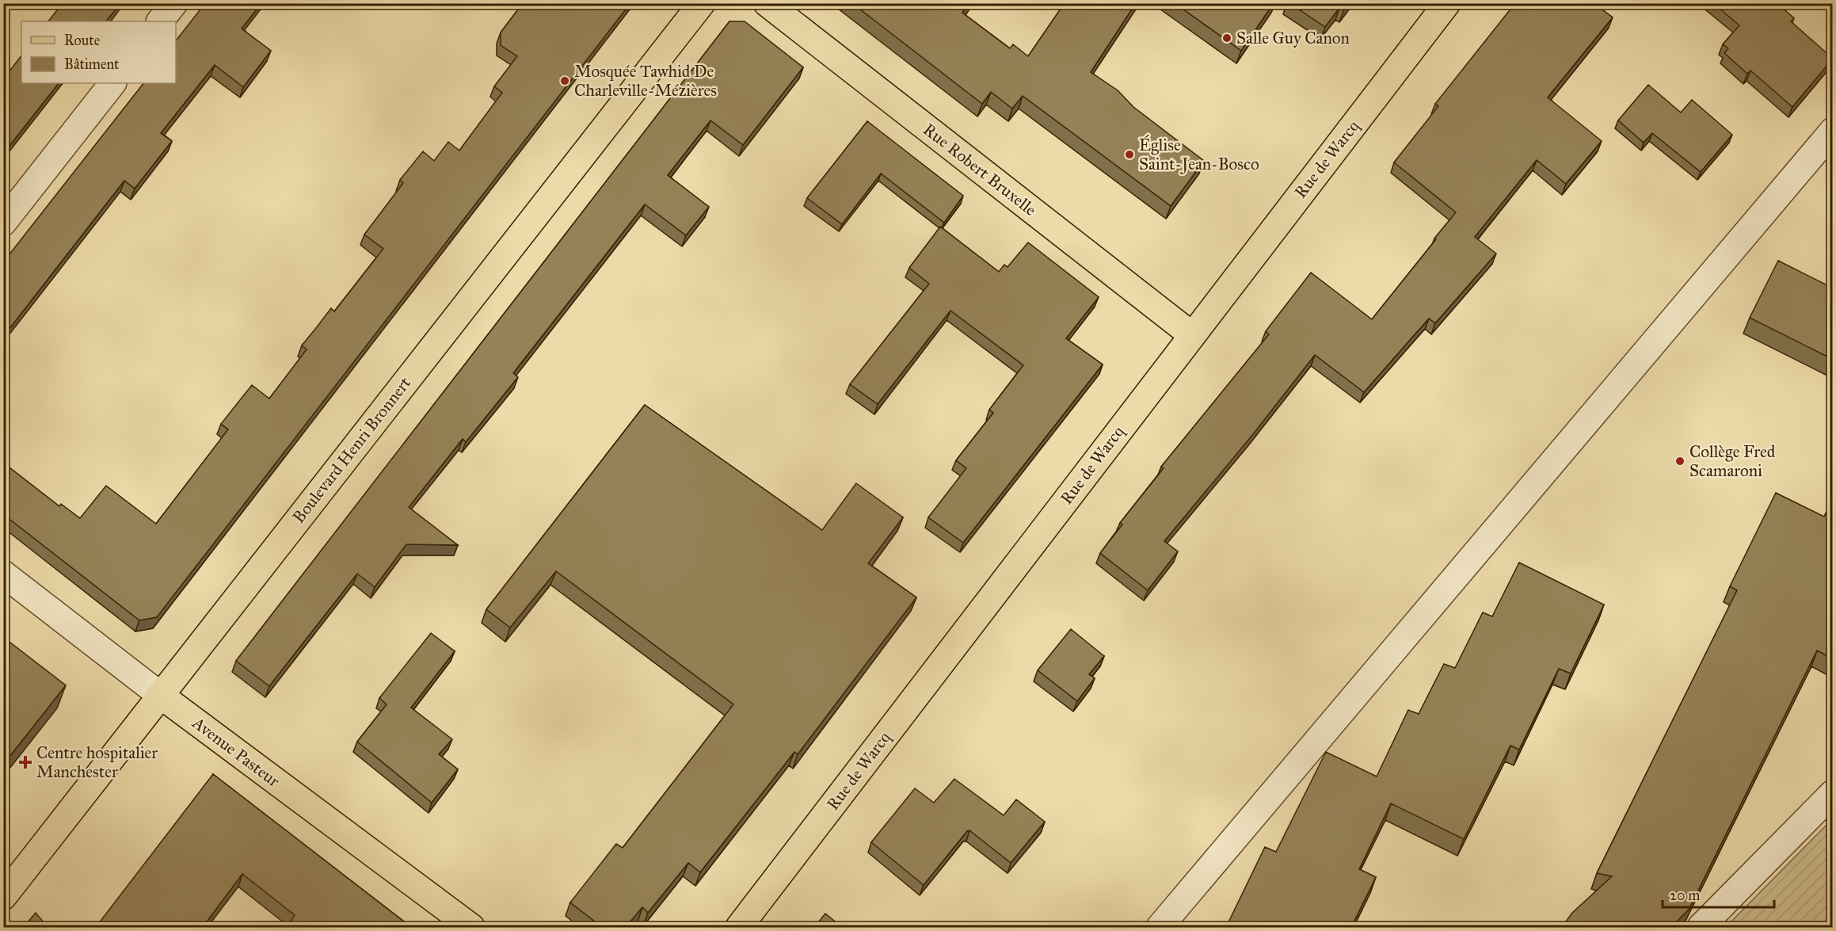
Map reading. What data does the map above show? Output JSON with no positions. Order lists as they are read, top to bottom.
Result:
{
  "streets": {
    "main road": [
      "Rue de Warcq",
      "Rue Robert Bruxelle",
      "Boulevard Henri Bronnert",
      "Avenue Pasteur"
    ]
  },
  "crossings": [
    ["Rue de Warcq", "Rue Robert Bruxelle"],
    ["Boulevard Henri Bronnert", "Avenue Pasteur"]
  ],
  "places": {
    "other": [
      "Salle Guy Canon",
      "Mosquée Tawhid De Charleville-Mézières",
      "Église Saint-Jean-Bosco",
      "Collège Fred Scamaroni"
    ],
    "health": ["Centre hospitalier Manchester"]
  },
  "legend": ["Route", "Bâtiment"],
  "scale_bar": "20 m"
}
